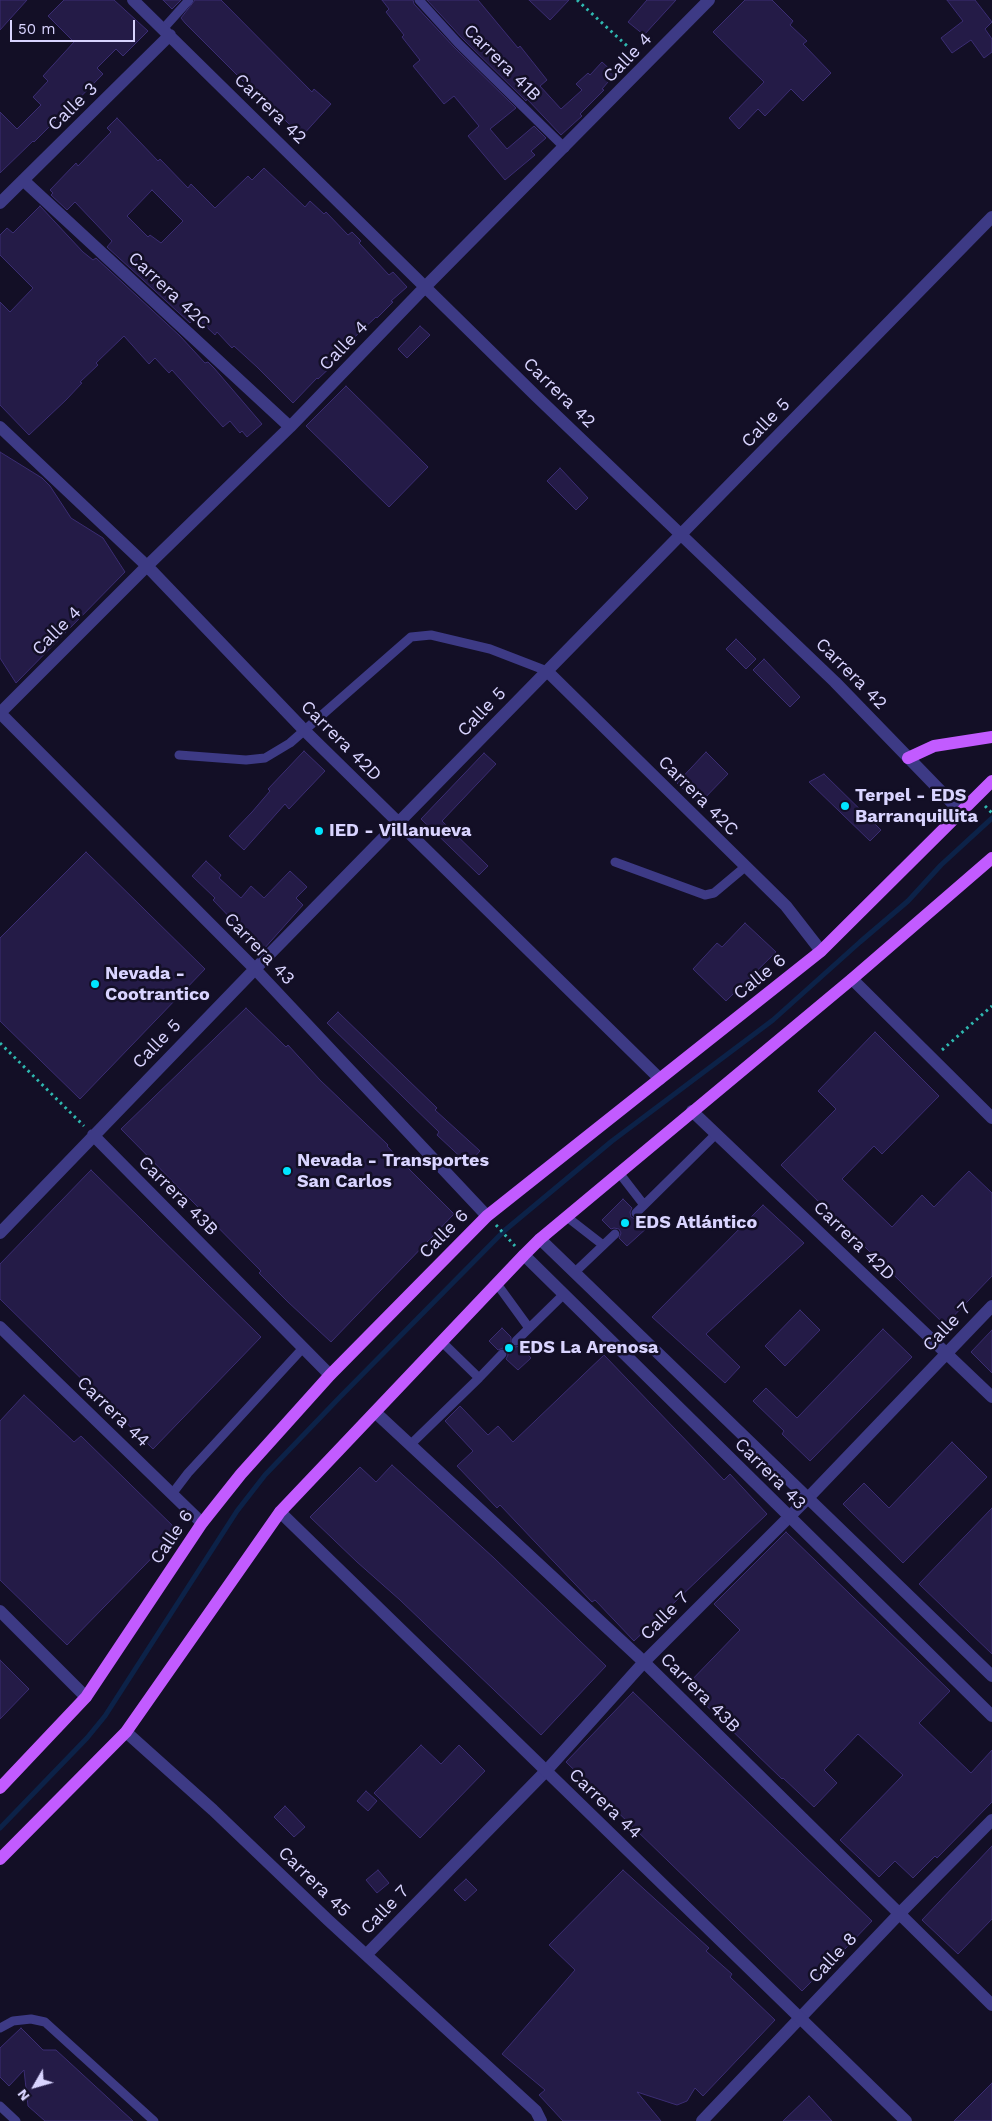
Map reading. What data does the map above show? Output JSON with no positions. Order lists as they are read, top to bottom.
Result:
{
  "streets": {
    "main road": ["Calle 6"],
    "street": [
      "Calle 4",
      "Calle 3",
      "Carrera 42",
      "Carrera 42C",
      "Calle 5",
      "Carrera 42D",
      "Carrera 43",
      "Carrera 43B",
      "Calle 7",
      "Carrera 44",
      "Carrera 45",
      "Calle 8"
    ],
    "lane": ["Carrera 41B"]
  },
  "crossings": [
    ["Calle 4", "Carrera 41B"],
    ["Calle 4", "Carrera 42"],
    ["Calle 4", "Carrera 42C"],
    ["Calle 4", "Carrera 42D"],
    ["Calle 4", "Carrera 43"],
    ["Calle 3", "Carrera 42"],
    ["Calle 3", "Carrera 42C"],
    ["Carrera 42", "Calle 5"],
    ["Carrera 42", "Calle 6"],
    ["Carrera 42C", "Calle 5"],
    ["Carrera 42C", "Calle 6"],
    ["Calle 5", "Carrera 42D"],
    ["Calle 5", "Carrera 43"],
    ["Calle 5", "Carrera 43B"],
    ["Carrera 42D", "Calle 6"],
    ["Carrera 42D", "Calle 7"],
    ["Carrera 43", "Calle 6"],
    ["Carrera 43", "Calle 7"],
    ["Calle 6", "Carrera 43B"],
    ["Calle 6", "Carrera 44"],
    ["Carrera 43B", "Calle 7"],
    ["Carrera 43B", "Calle 8"],
    ["Calle 7", "Carrera 44"],
    ["Calle 7", "Carrera 45"],
    ["Carrera 44", "Calle 8"]
  ],
  "places": [
    "Terpel - EDS Barranquillita",
    "IED - Villanueva",
    "Nevada - Cootrantico",
    "Nevada - Transportes San Carlos",
    "EDS Atlántico",
    "EDS La Arenosa"
  ],
  "scale_bar": "50 m",
  "north": "bottom left"
}
